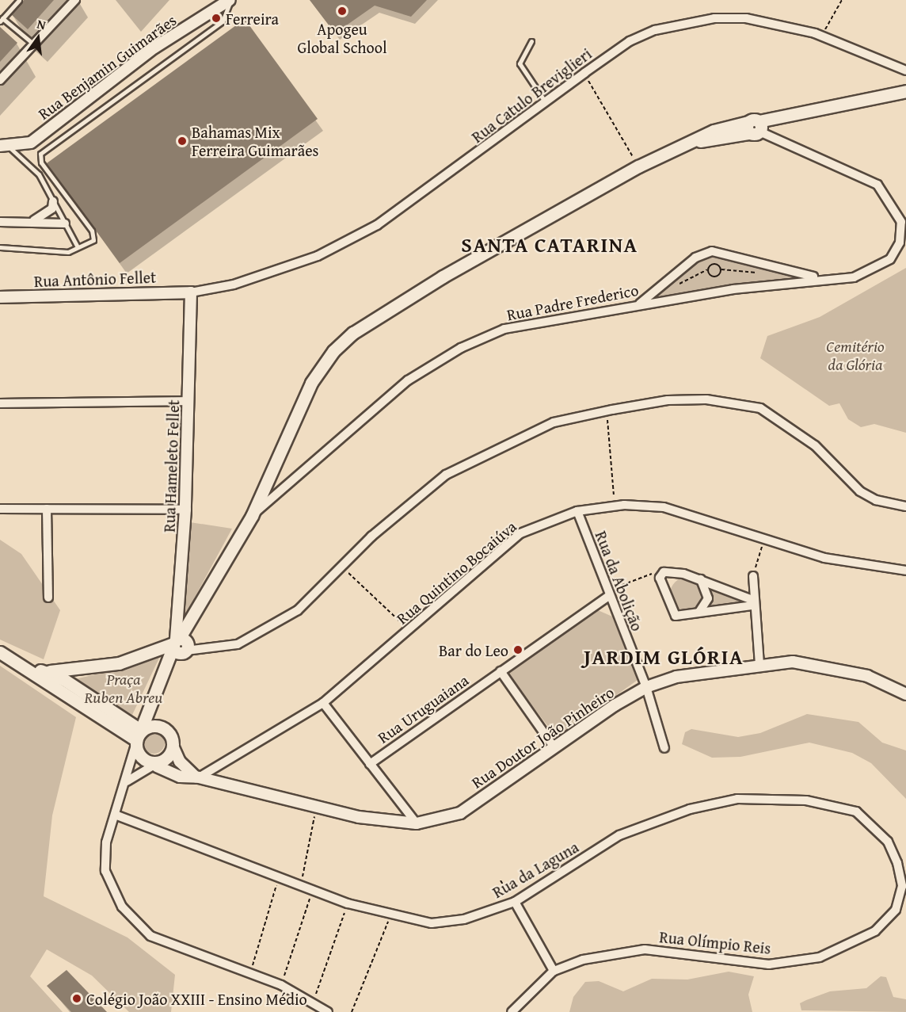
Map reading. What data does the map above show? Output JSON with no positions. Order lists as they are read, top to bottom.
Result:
{
  "streets": {
    "street": [
      "Rua Benjamin Guimarães",
      "Rua Catulo Breviglieri",
      "Rua Antônio Fellet",
      "Rua Padre Frederico",
      "Rua Hameleto Fellet",
      "Rua Quintino Bocaiúva",
      "Rua da Abolição",
      "Rua Uruguaiana",
      "Rua Doutor João Pinheiro",
      "Rua da Laguna",
      "Rua Olímpio Reis"
    ]
  },
  "crossings": [
    ["Rua Catulo Breviglieri", "Rua Antônio Fellet"],
    ["Rua Catulo Breviglieri", "Rua Hameleto Fellet"],
    ["Rua Antônio Fellet", "Rua Hameleto Fellet"],
    ["Rua Quintino Bocaiúva", "Rua da Abolição"],
    ["Rua Quintino Bocaiúva", "Rua Doutor João Pinheiro"],
    ["Rua da Abolição", "Rua Uruguaiana"],
    ["Rua da Abolição", "Rua Doutor João Pinheiro"],
    ["Rua da Laguna", "Rua Olímpio Reis"]
  ],
  "districts": ["SANTA CATARINA", "JARDIM GLÓRIA"],
  "parks": ["Cemitério da Glória", "Praça Ruben Abreu"],
  "places": [
    "Apogeu Global School",
    "Ferreira",
    "Bahamas Mix Ferreira Guimarães",
    "Bar do Leo",
    "Colégio João XXIII - Ensino Médio"
  ],
  "north": "top"
}
